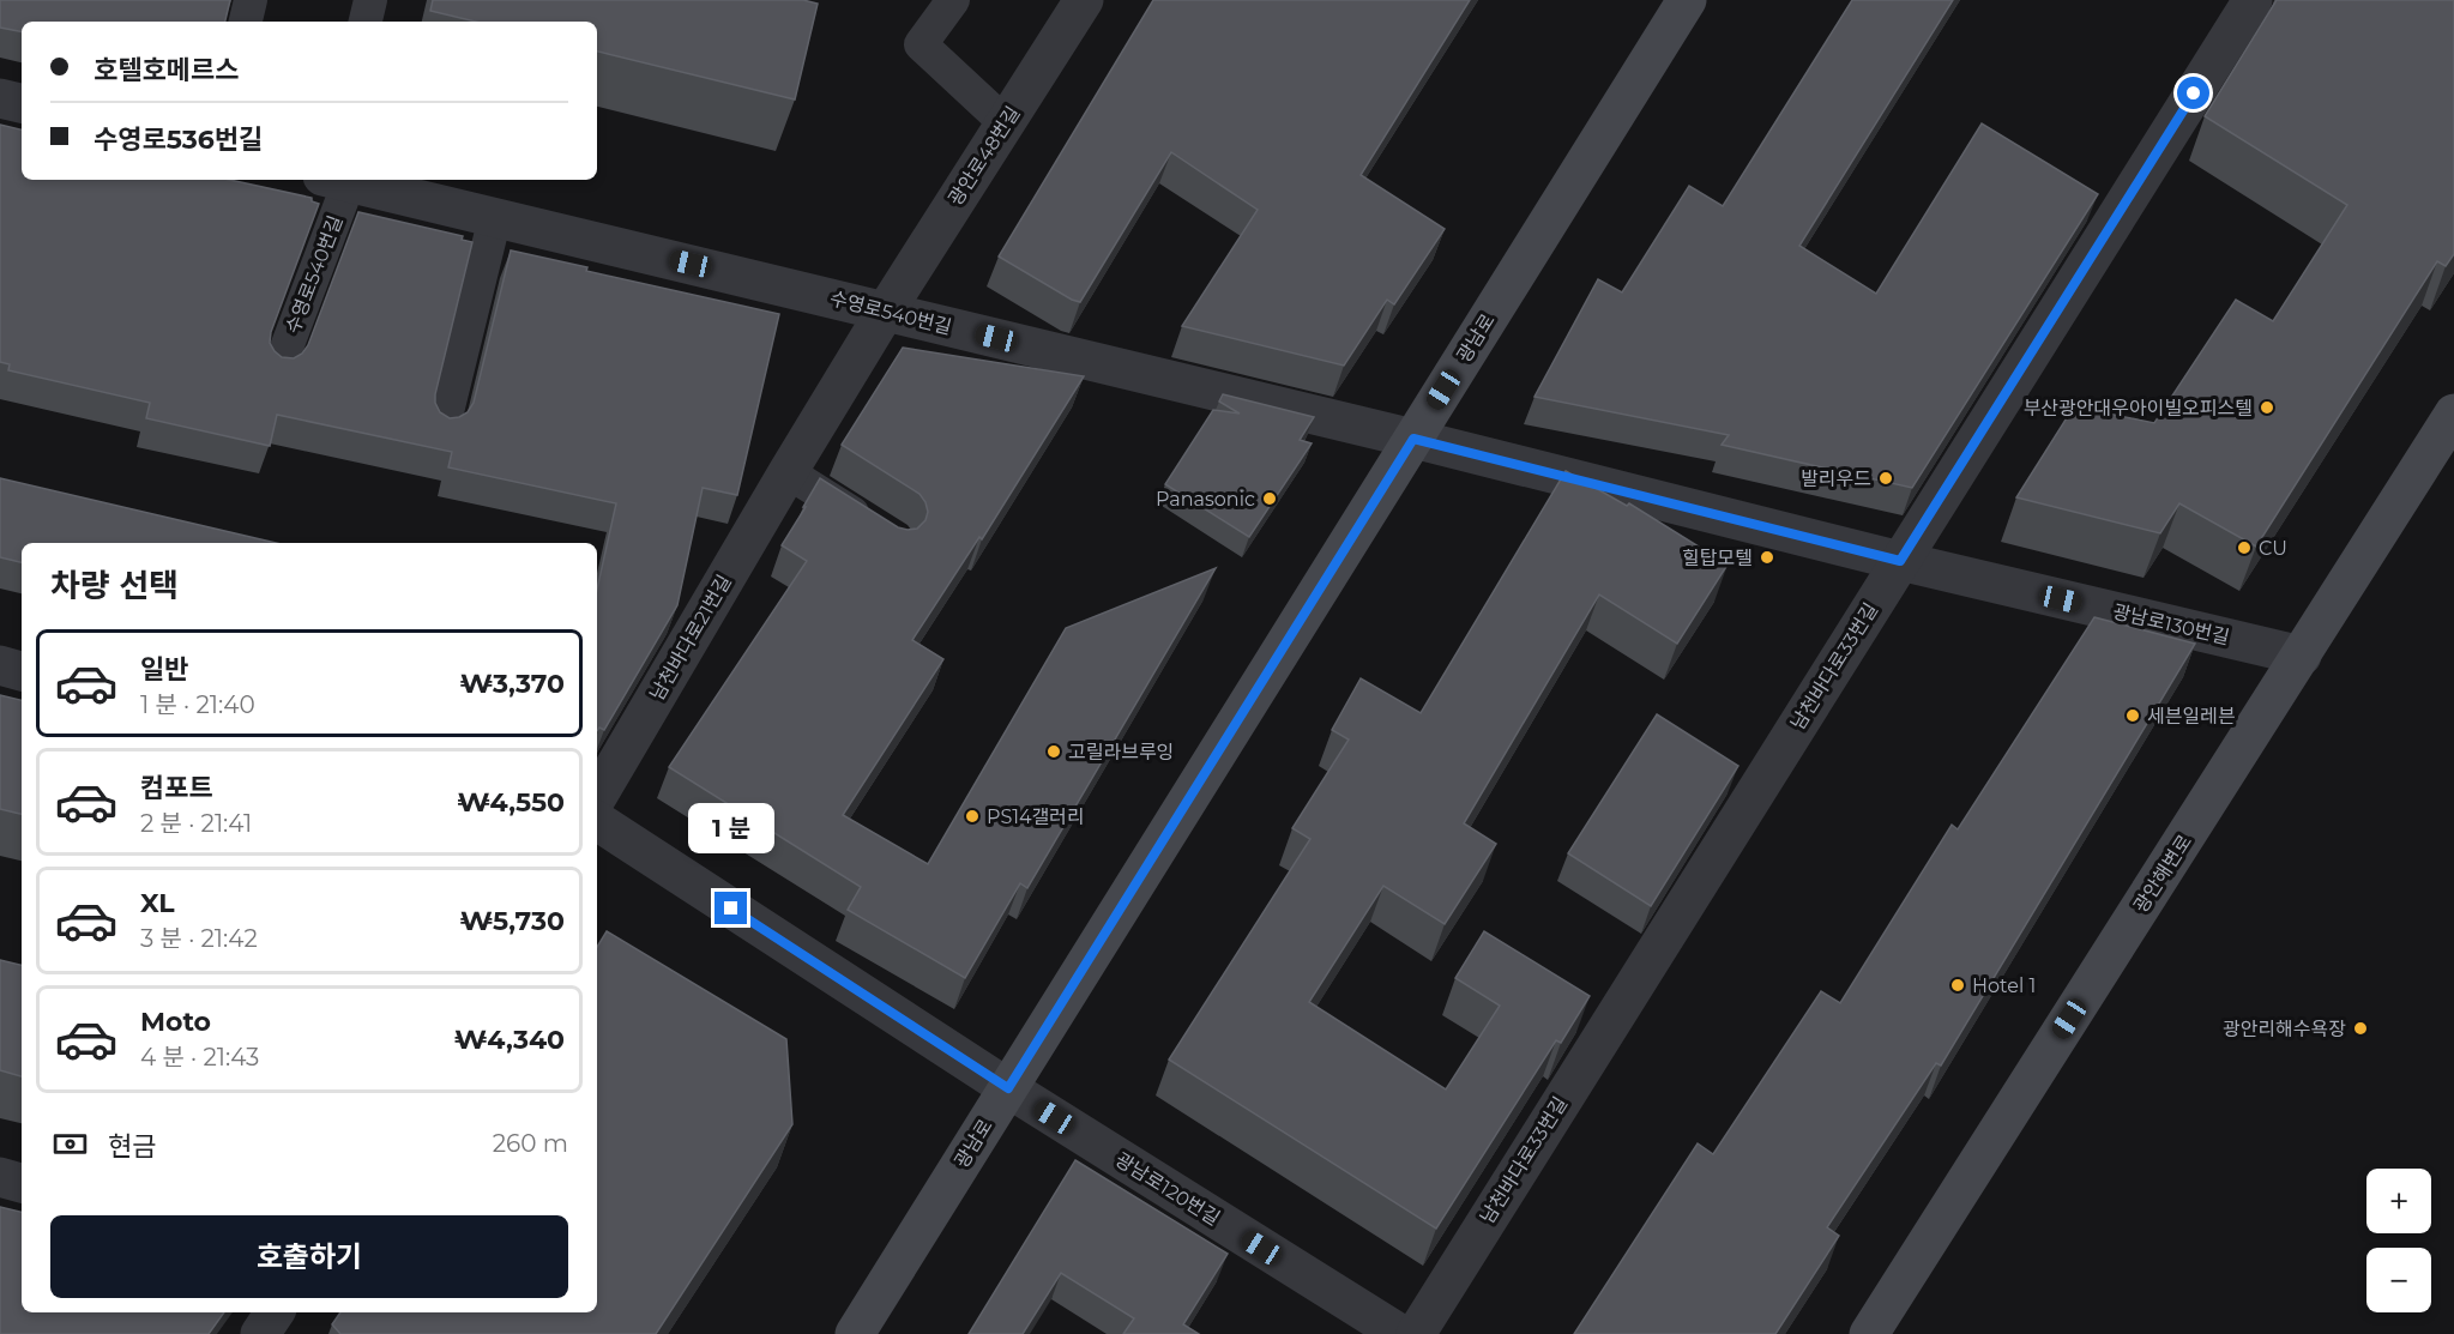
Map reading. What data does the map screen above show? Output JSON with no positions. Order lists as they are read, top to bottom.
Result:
{
  "streets": {
    "main road": ["광남로", "광안해변로"],
    "street": [
      "광안로48번길",
      "수영로540번길",
      "광남로130번길",
      "남천바다로21번길",
      "남천바다로33번길",
      "광남로120번길"
    ]
  },
  "crossings": [
    ["광안로48번길", "수영로540번길"],
    ["광안로48번길", "남천바다로21번길"],
    ["수영로540번길", "광남로"],
    ["수영로540번길", "광남로130번길"],
    ["수영로540번길", "남천바다로21번길"],
    ["광남로", "광남로130번길"],
    ["광남로", "광남로120번길"],
    ["광남로130번길", "남천바다로33번길"],
    ["광남로130번길", "광안해변로"]
  ],
  "places": [
    "부산광안대우아이빌오피스텔",
    "발리우드",
    "Panasonic",
    "CU",
    "힐탑모텔",
    "세븐일레븐",
    "고릴라브루잉",
    "PS14갤러리",
    "Hotel 1",
    "광안리해수욕장"
  ],
  "page": {
    "banner": ["호텔호메르스", "수영로536번길"],
    "heading": "차량 선택",
    "list": [
      {
        "name": "일반",
        "note": "1 분 · 21:40",
        "value": "₩3,370"
      },
      {
        "name": "컴포트",
        "note": "2 분 · 21:41",
        "value": "₩4,550"
      },
      {
        "name": "XL",
        "note": "3 분 · 21:42",
        "value": "₩5,730"
      },
      {
        "name": "Moto",
        "note": "4 분 · 21:43",
        "value": "₩4,340"
      }
    ],
    "bubble": "1 분",
    "pay": ["현금", "260 m"],
    "map_buttons": ["+", "−"],
    "buttons": "호출하기"
  }
}
